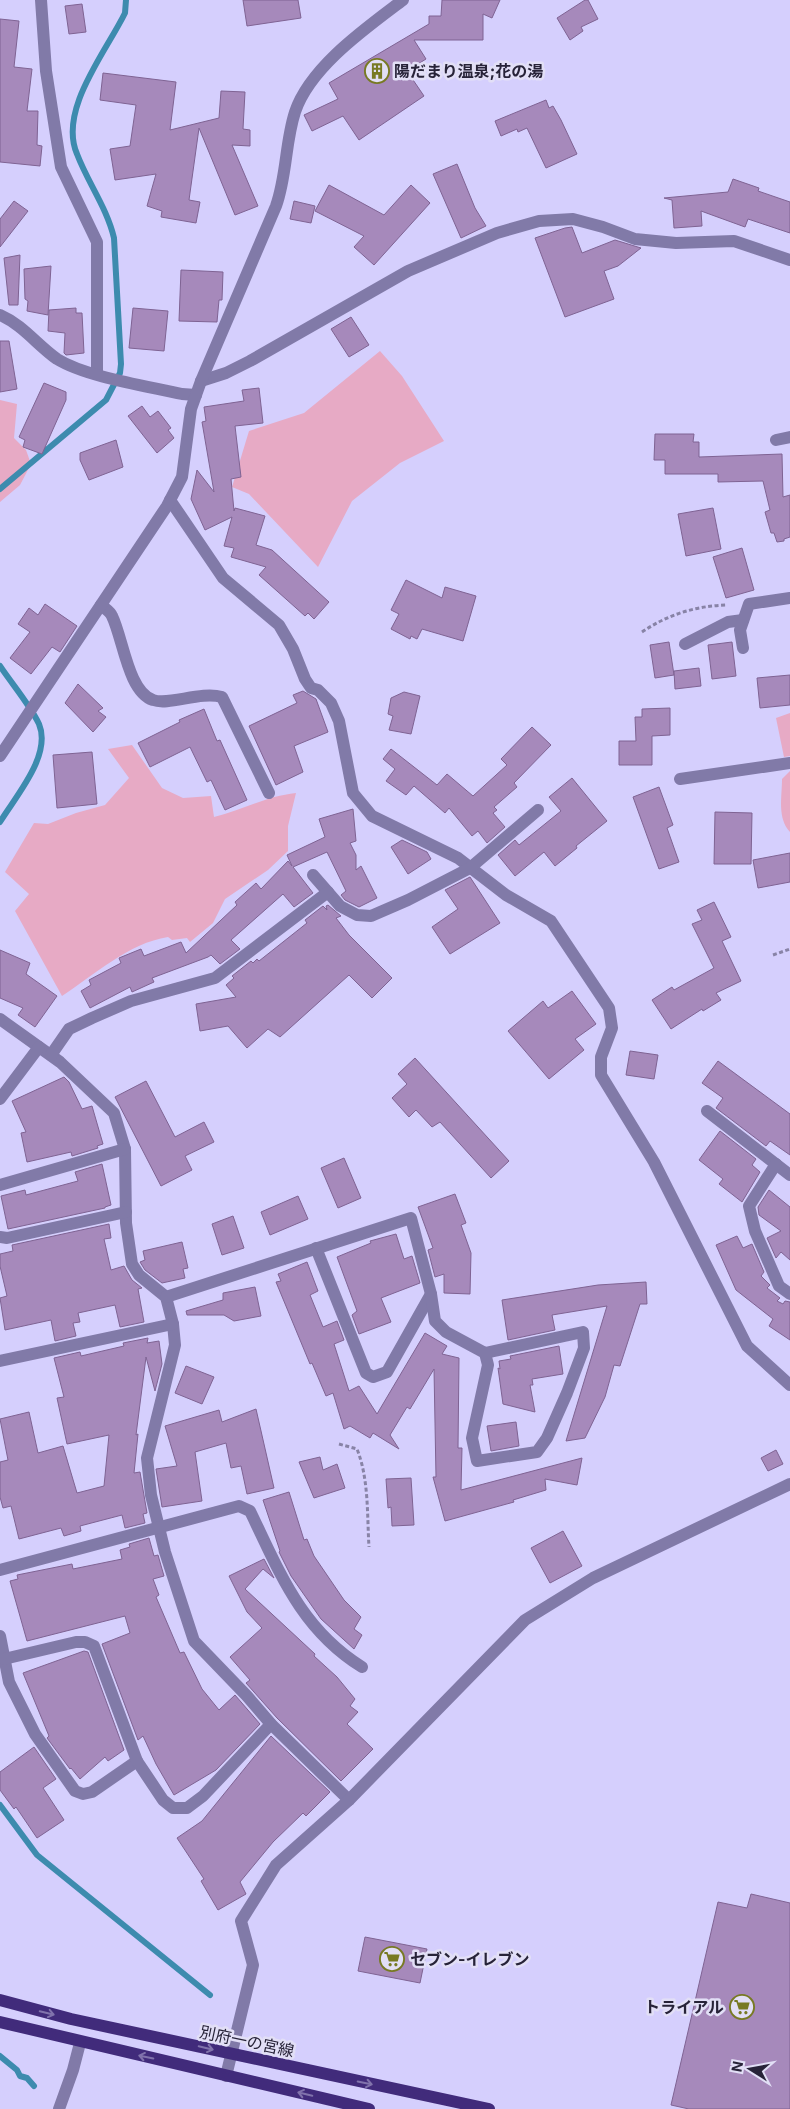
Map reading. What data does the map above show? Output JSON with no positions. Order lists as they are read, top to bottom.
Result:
{
  "streets": {
    "main road": ["別府一の宮線"]
  },
  "places": {
    "building": ["陽だまり温泉;花の湯"],
    "supermarket": ["セブン-イレブン", "トライアル"]
  },
  "north": "left"
}
